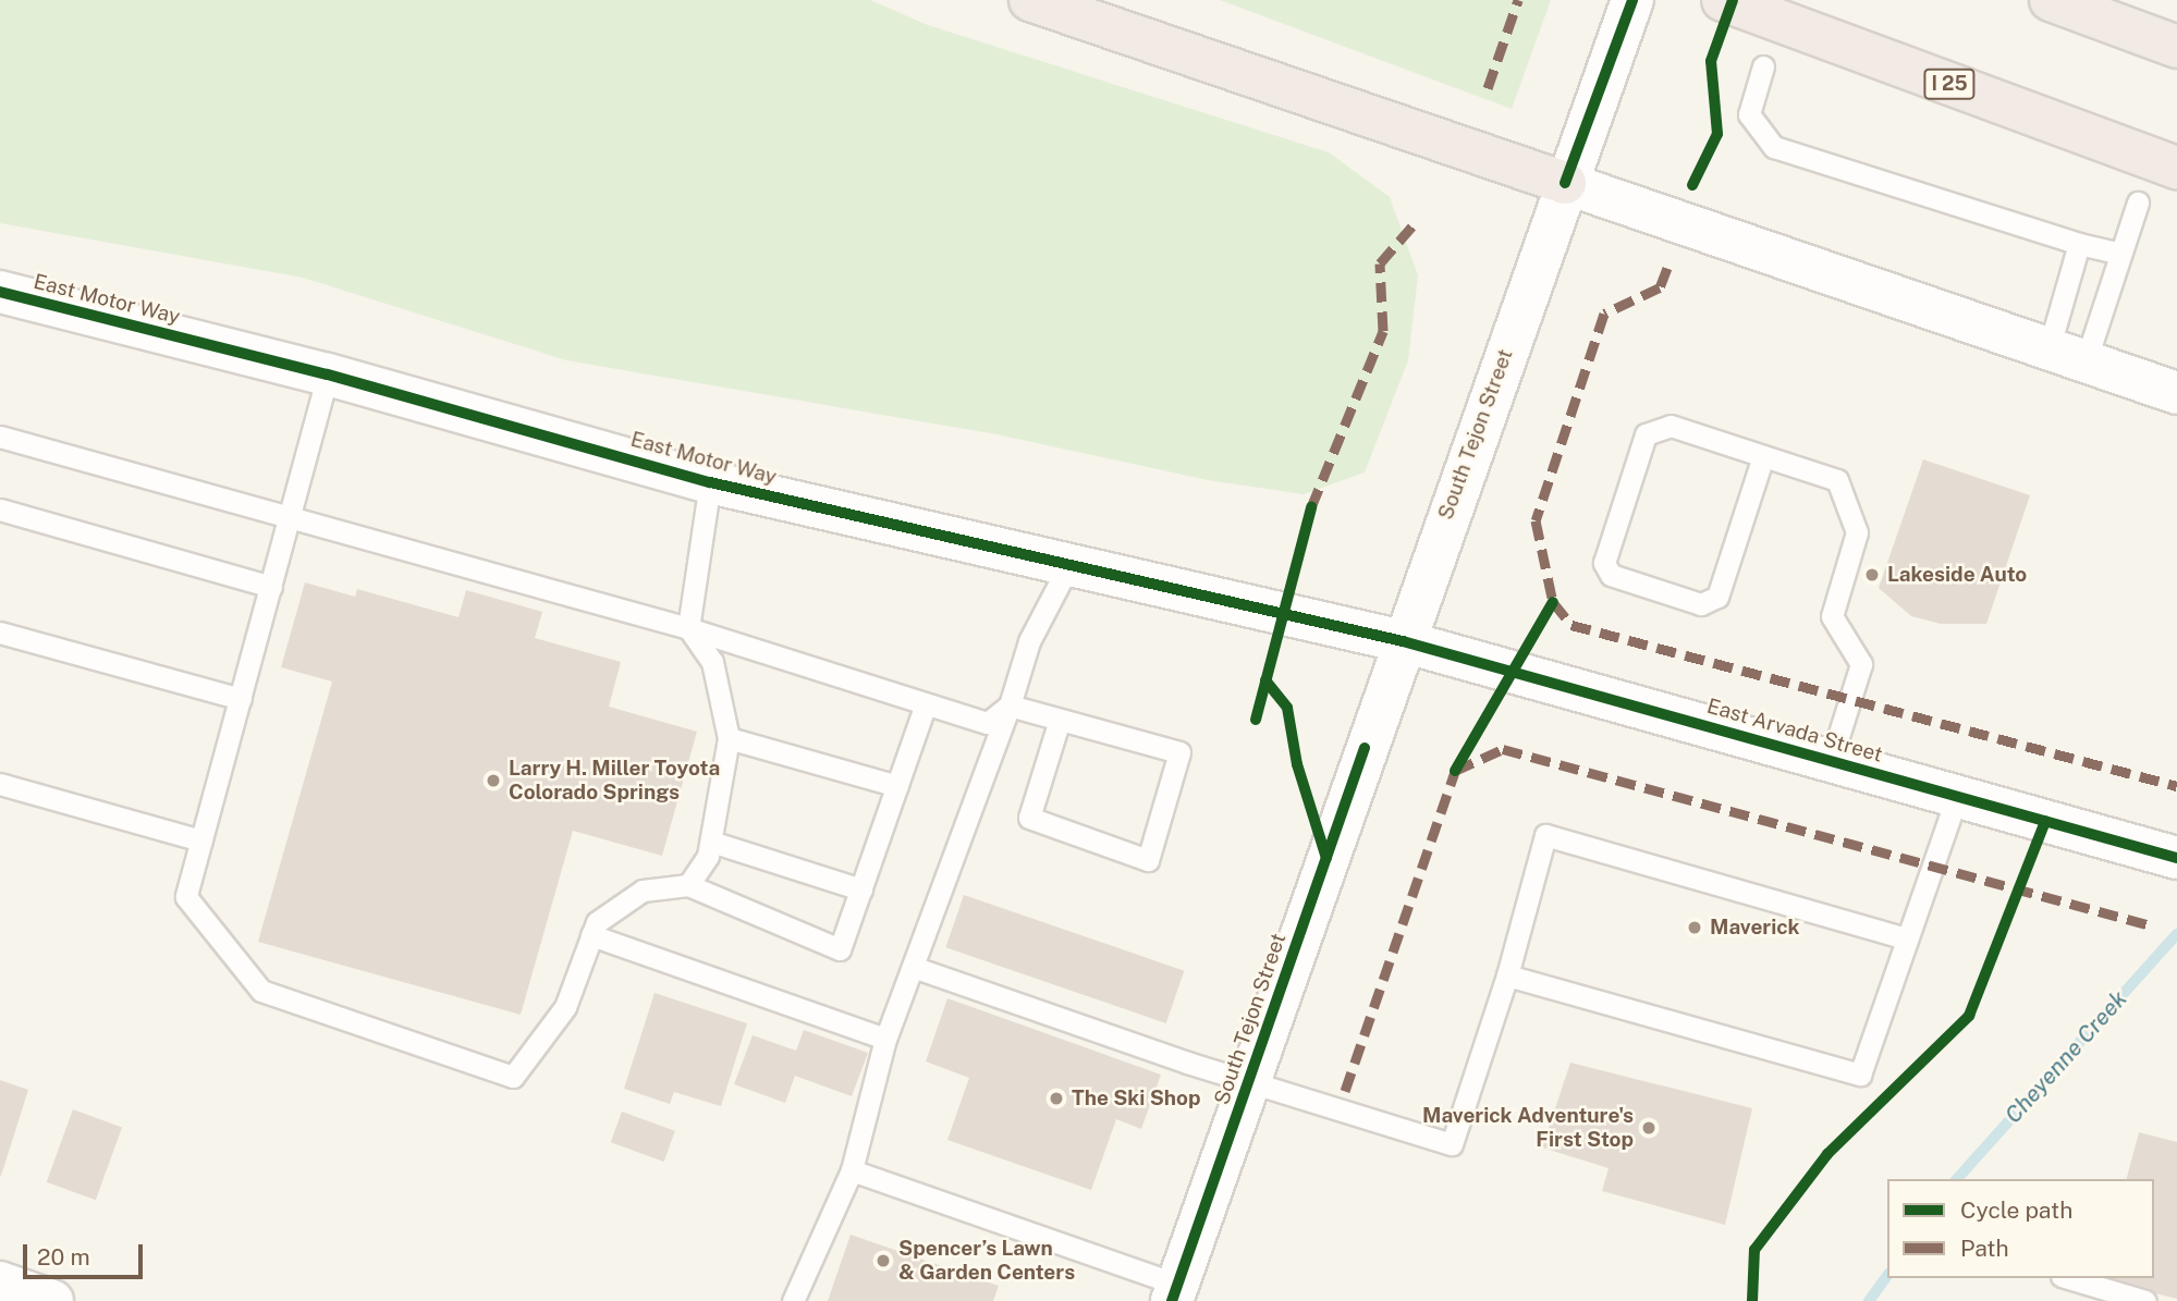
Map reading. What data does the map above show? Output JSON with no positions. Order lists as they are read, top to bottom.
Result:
{
  "streets": {
    "highway": ["I 25"],
    "street": ["East Motor Way", "South Tejon Street", "East Arvada Street"]
  },
  "crossings": [
    ["East Motor Way", "South Tejon Street"],
    ["East Motor Way", "East Arvada Street"],
    ["South Tejon Street", "East Arvada Street"]
  ],
  "water": ["Cheyenne Creek"],
  "places": [
    "Lakeside Auto",
    "Larry H. Miller Toyota Colorado Springs",
    "Maverick",
    "The Ski Shop",
    "Maverick Adventure's First Stop",
    "Spencer’s Lawn & Garden Centers"
  ],
  "legend": ["Cycle path", "Path"],
  "scale_bar": "20 m"
}
